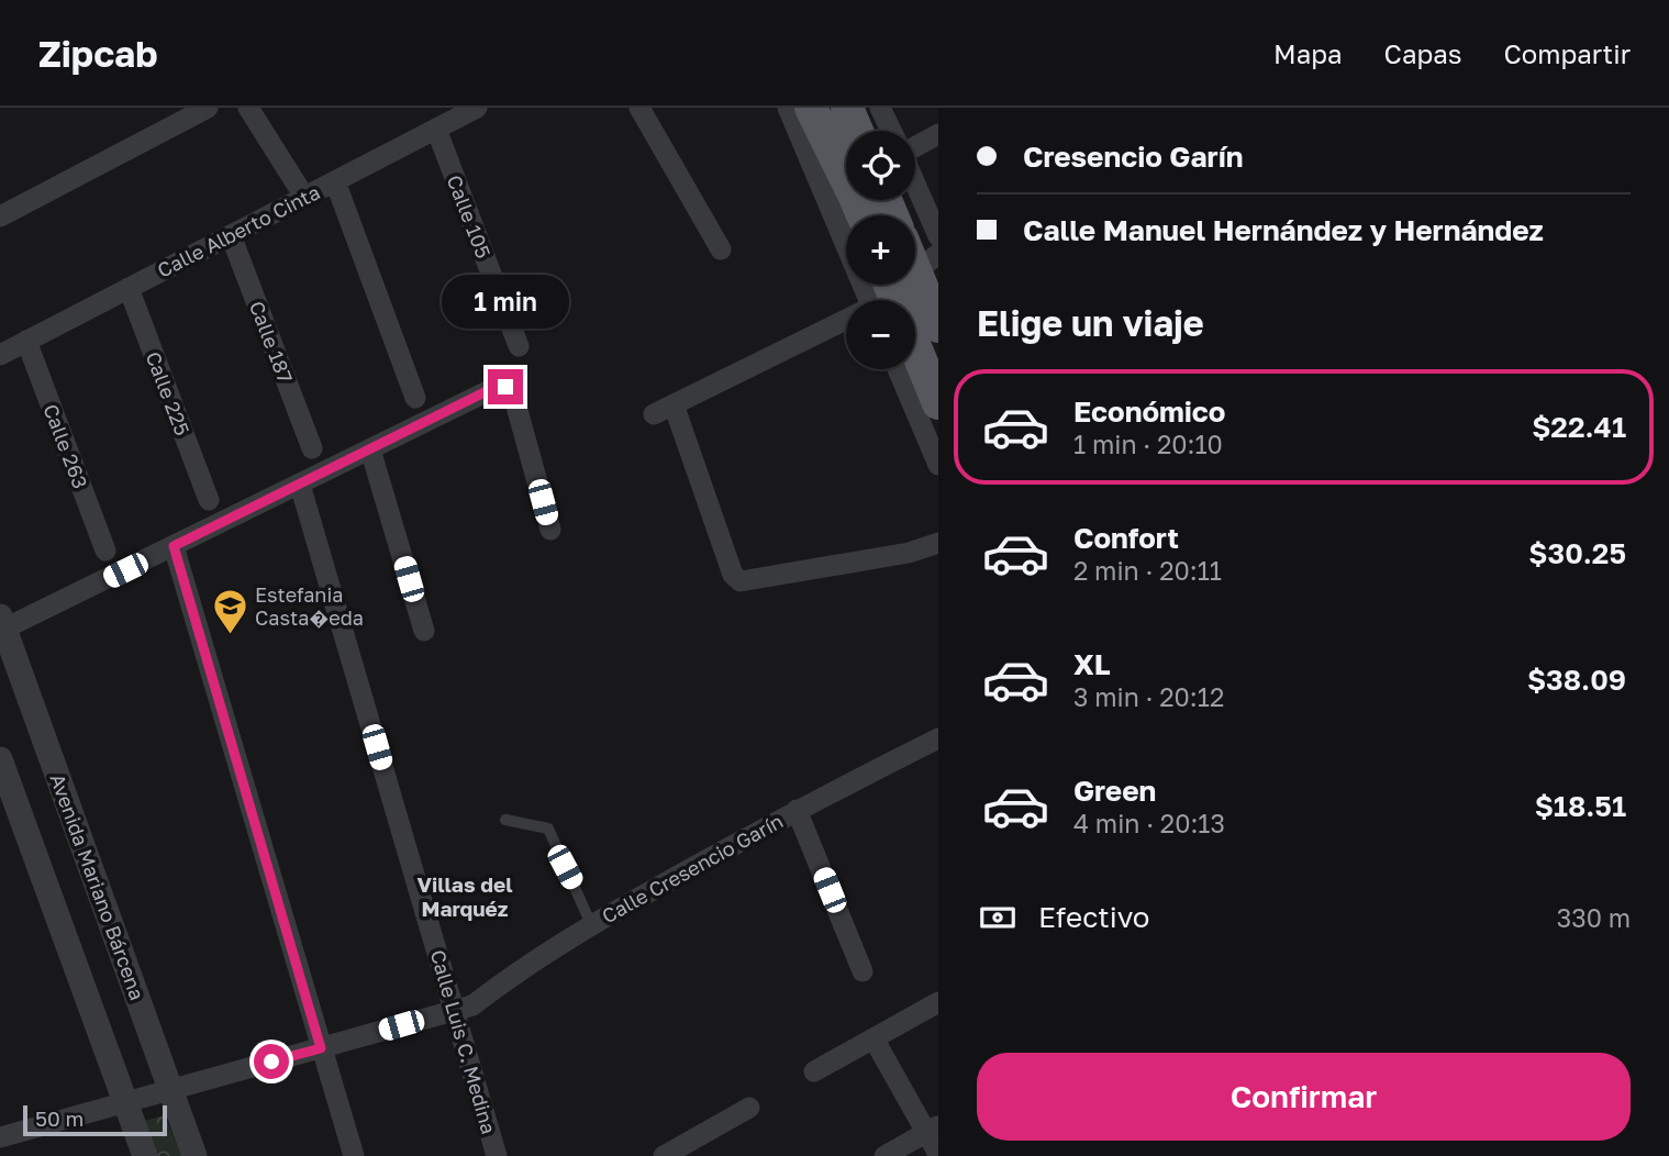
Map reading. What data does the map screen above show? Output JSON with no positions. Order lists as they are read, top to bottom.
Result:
{
  "streets": {
    "street": [
      "Calle 105",
      "Calle Alberto Cinta",
      "Calle 187",
      "Calle 225",
      "Calle 263",
      "Calle Cresencio Garín",
      "Avenida Mariano Bárcena",
      "Calle Luis C. Medina"
    ]
  },
  "crossings": [
    ["Calle 105", "Calle Alberto Cinta"],
    ["Calle Alberto Cinta", "Calle 187"],
    ["Calle Alberto Cinta", "Calle 225"],
    ["Calle Alberto Cinta", "Calle 263"],
    ["Calle Cresencio Garín", "Avenida Mariano Bárcena"],
    ["Calle Cresencio Garín", "Calle Luis C. Medina"]
  ],
  "districts": ["Villas del Marquéz"],
  "places": {
    "school or university": ["Estefania Casta�eda"]
  },
  "scale_bar": "50 m",
  "page": {
    "header": "Zipcab",
    "nav": ["Mapa", "Capas", "Compartir"],
    "banner": ["Cresencio Garín", "Calle Manuel Hernández y Hernández"],
    "map_buttons": ["+", "−"],
    "bubble": "1 min",
    "heading": "Elige un viaje",
    "list": [
      {
        "name": "Económico",
        "note": "1 min · 20:10",
        "value": "$22.41"
      },
      {
        "name": "Confort",
        "note": "2 min · 20:11",
        "value": "$30.25"
      },
      {
        "name": "XL",
        "note": "3 min · 20:12",
        "value": "$38.09"
      },
      {
        "name": "Green",
        "note": "4 min · 20:13",
        "value": "$18.51"
      }
    ],
    "pay": ["Efectivo", "330 m"],
    "buttons": "Confirmar",
    "scale": "50 m"
  }
}
